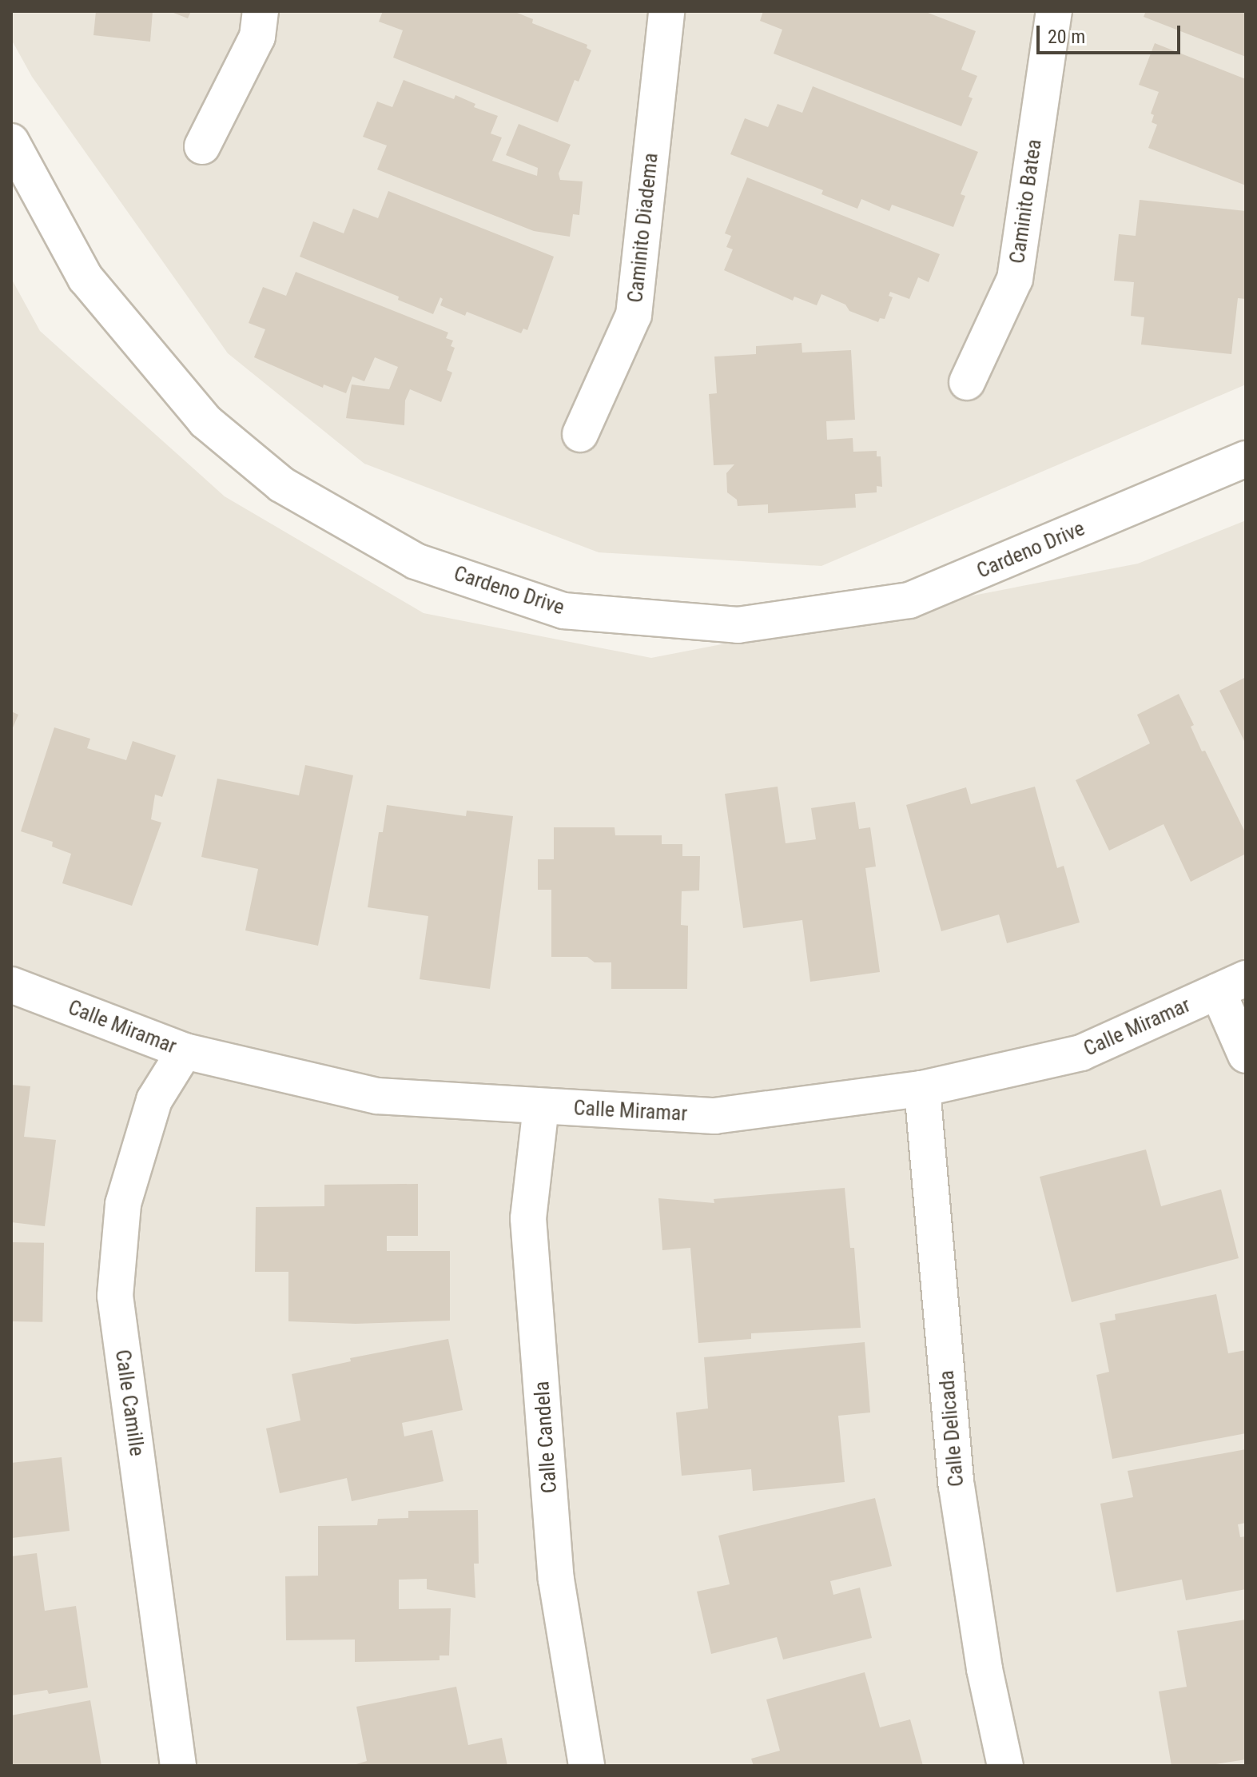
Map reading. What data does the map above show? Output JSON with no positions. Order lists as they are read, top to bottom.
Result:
{
  "streets": {
    "street": [
      "Caminito Batea",
      "Caminito Diadema",
      "Cardeno Drive",
      "Calle Miramar",
      "Calle Camille",
      "Calle Delicada",
      "Calle Candela"
    ]
  },
  "crossings": [
    ["Calle Miramar", "Calle Camille"],
    ["Calle Miramar", "Calle Delicada"],
    ["Calle Miramar", "Calle Candela"]
  ],
  "scale_bar": "20 m"
}
